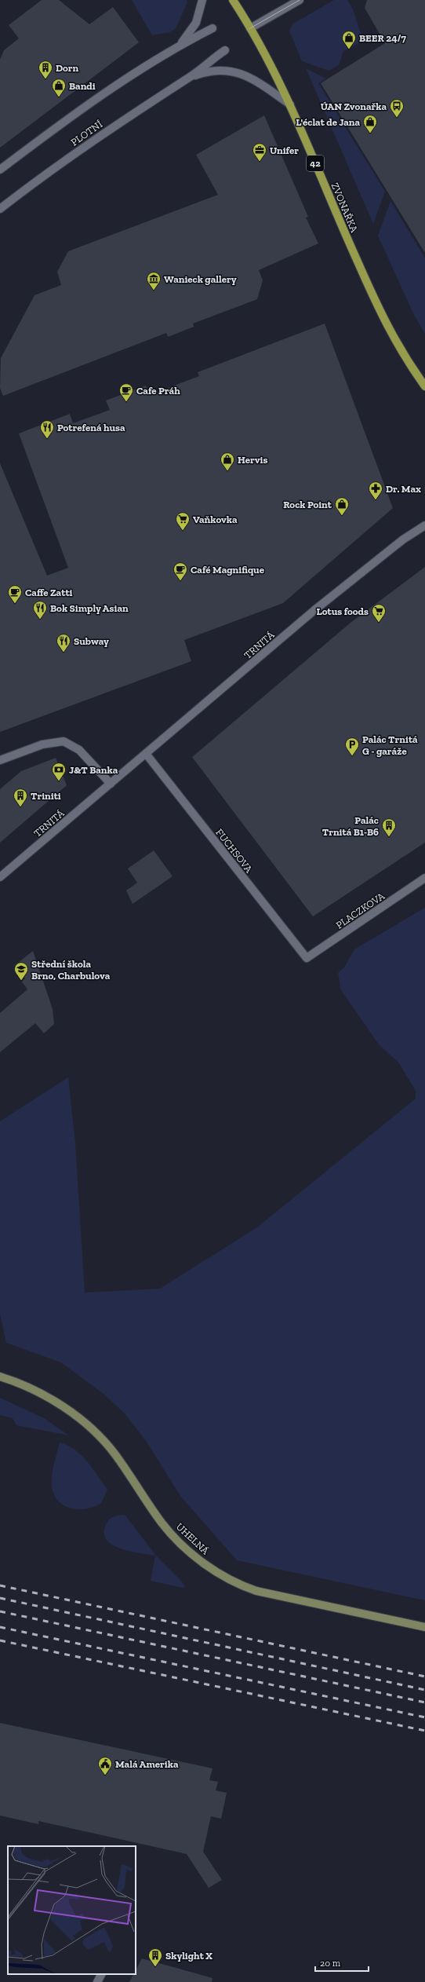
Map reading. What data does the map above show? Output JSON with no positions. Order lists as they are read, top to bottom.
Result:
{
  "streets": {
    "main road": ["42", "ZVONAŘKA", "UHELNÁ"],
    "street": [
      "PLOTNÍ",
      "TRNITÁ",
      "FUCHSOVA",
      "PLACZKOVA"
    ]
  },
  "crossings": [
    ["PLOTNÍ", "ZVONAŘKA"],
    ["TRNITÁ", "FUCHSOVA"],
    ["FUCHSOVA", "PLACZKOVA"]
  ],
  "places": {
    "shop": [
      "BEER 24/7",
      "Bandi",
      "L'éclat de Jana",
      "Hervis",
      "Rock Point"
    ],
    "building": [
      "Dorn",
      "Triniti",
      "Palác Trnitá B1-B6",
      "Skylight X"
    ],
    "bus stop": ["ÚAN Zvonařka"],
    "office": ["Unifer"],
    "museum": ["Wanieck gallery"],
    "cafe": ["Cafe Práh", "Café Magnifique", "Caffe Zatti"],
    "restaurant": ["Potrefená husa", "Bok Simply Asian", "Subway"],
    "pharmacy": ["Dr. Max"],
    "supermarket": ["Vaňkovka", "Lotus foods"],
    "parking": ["Palác Trnitá G - garáže"],
    "bank": ["J&T Banka"],
    "school or university": ["Střední škola Brno, Charbulova"],
    "public building": ["Malá Amerika"]
  },
  "scale_bar": "20 m"
}
